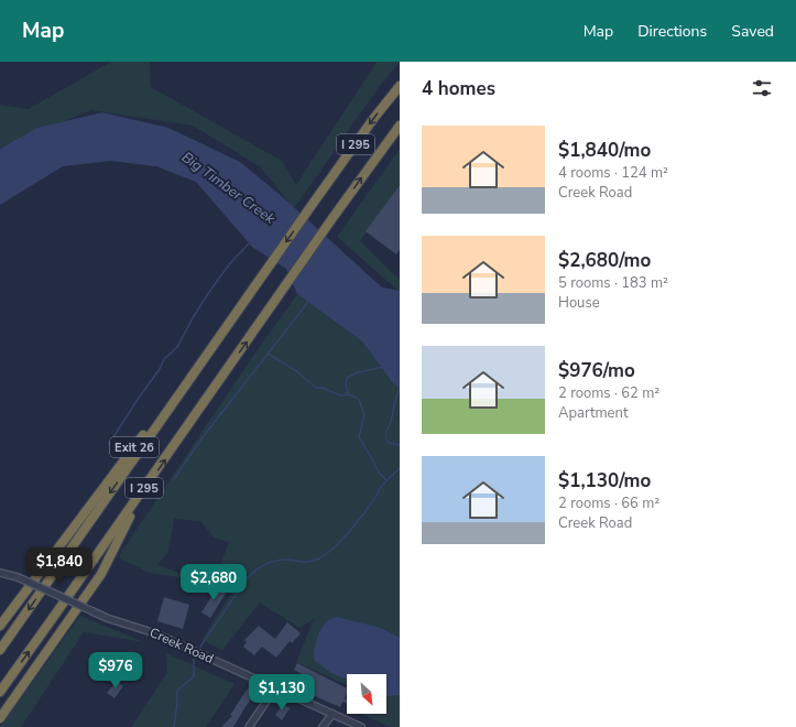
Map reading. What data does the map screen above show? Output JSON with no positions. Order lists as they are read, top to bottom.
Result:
{
  "streets": {
    "highway": ["I 295", "Exit 26"],
    "street": ["Creek Road"]
  },
  "crossings": [
    ["I 295", "Exit 26"]
  ],
  "water": ["Big Timber Creek"],
  "north": "bottom right",
  "page": {
    "header": "Map",
    "nav": ["Map", "Directions", "Saved"],
    "heading": "4 homes",
    "list": [
      {
        "name": "$1,840/mo",
        "note": "4 rooms · 124 m² · Creek Road"
      },
      {
        "name": "$2,680/mo",
        "note": "5 rooms · 183 m² · House"
      },
      {
        "name": "$976/mo",
        "note": "2 rooms · 62 m² · Apartment"
      },
      {
        "name": "$1,130/mo",
        "note": "2 rooms · 66 m² · Creek Road"
      }
    ],
    "price": [
      "$1,840",
      "$2,680",
      "$976",
      "$1,130"
    ]
  }
}
